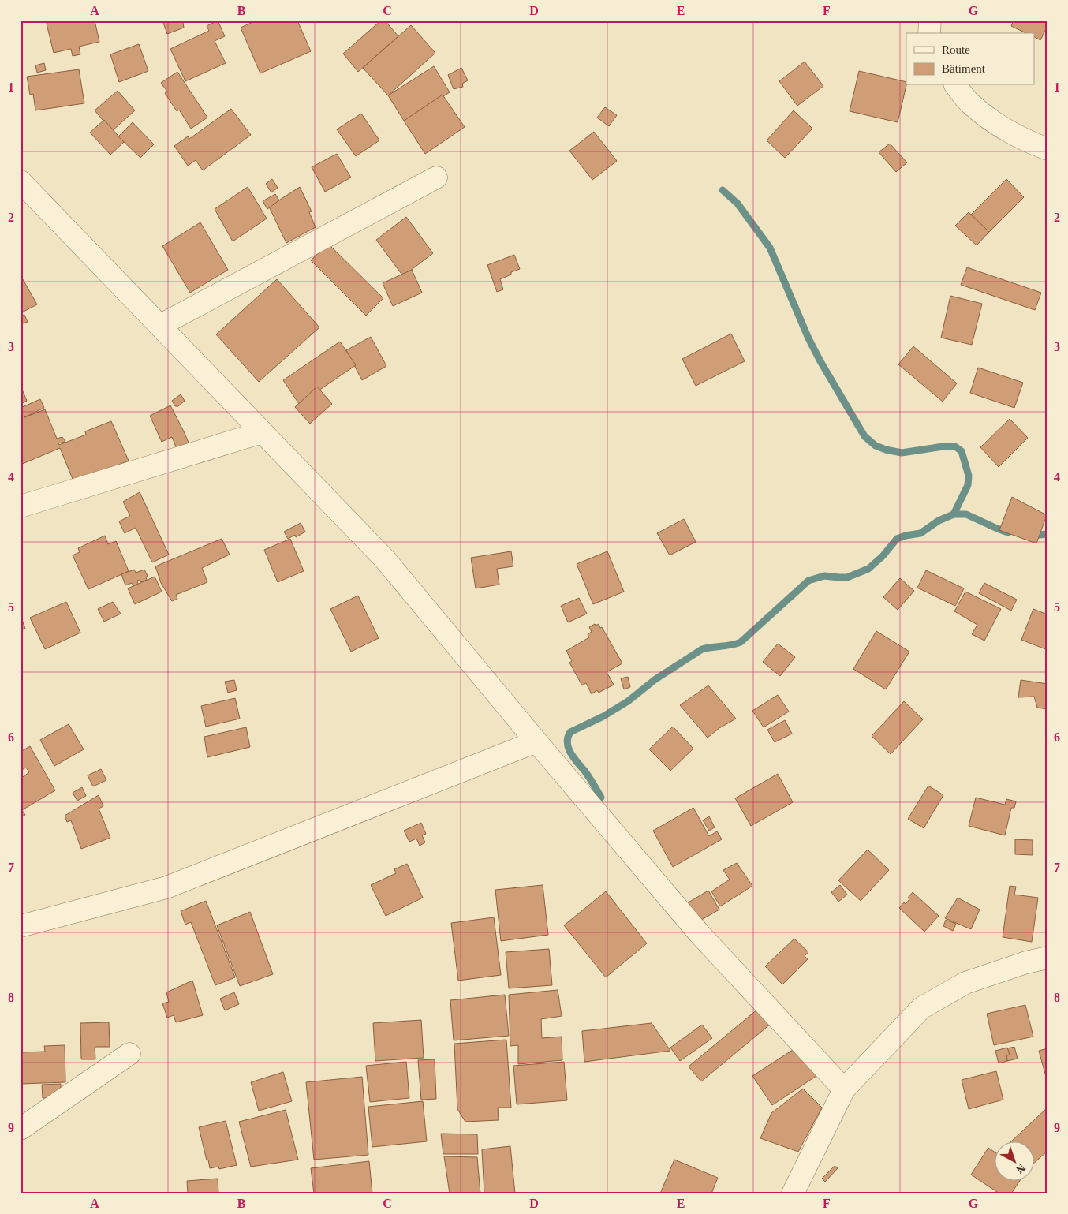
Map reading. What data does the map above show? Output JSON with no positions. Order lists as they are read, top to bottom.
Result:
{
  "legend": ["Route", "Bâtiment"],
  "north": "bottom right",
  "grid": {
    "columns": [
      "A",
      "B",
      "C",
      "D",
      "E",
      "F",
      "G"
    ],
    "rows": [
      "1",
      "2",
      "3",
      "4",
      "5",
      "6",
      "7",
      "8",
      "9"
    ]
  }
}
